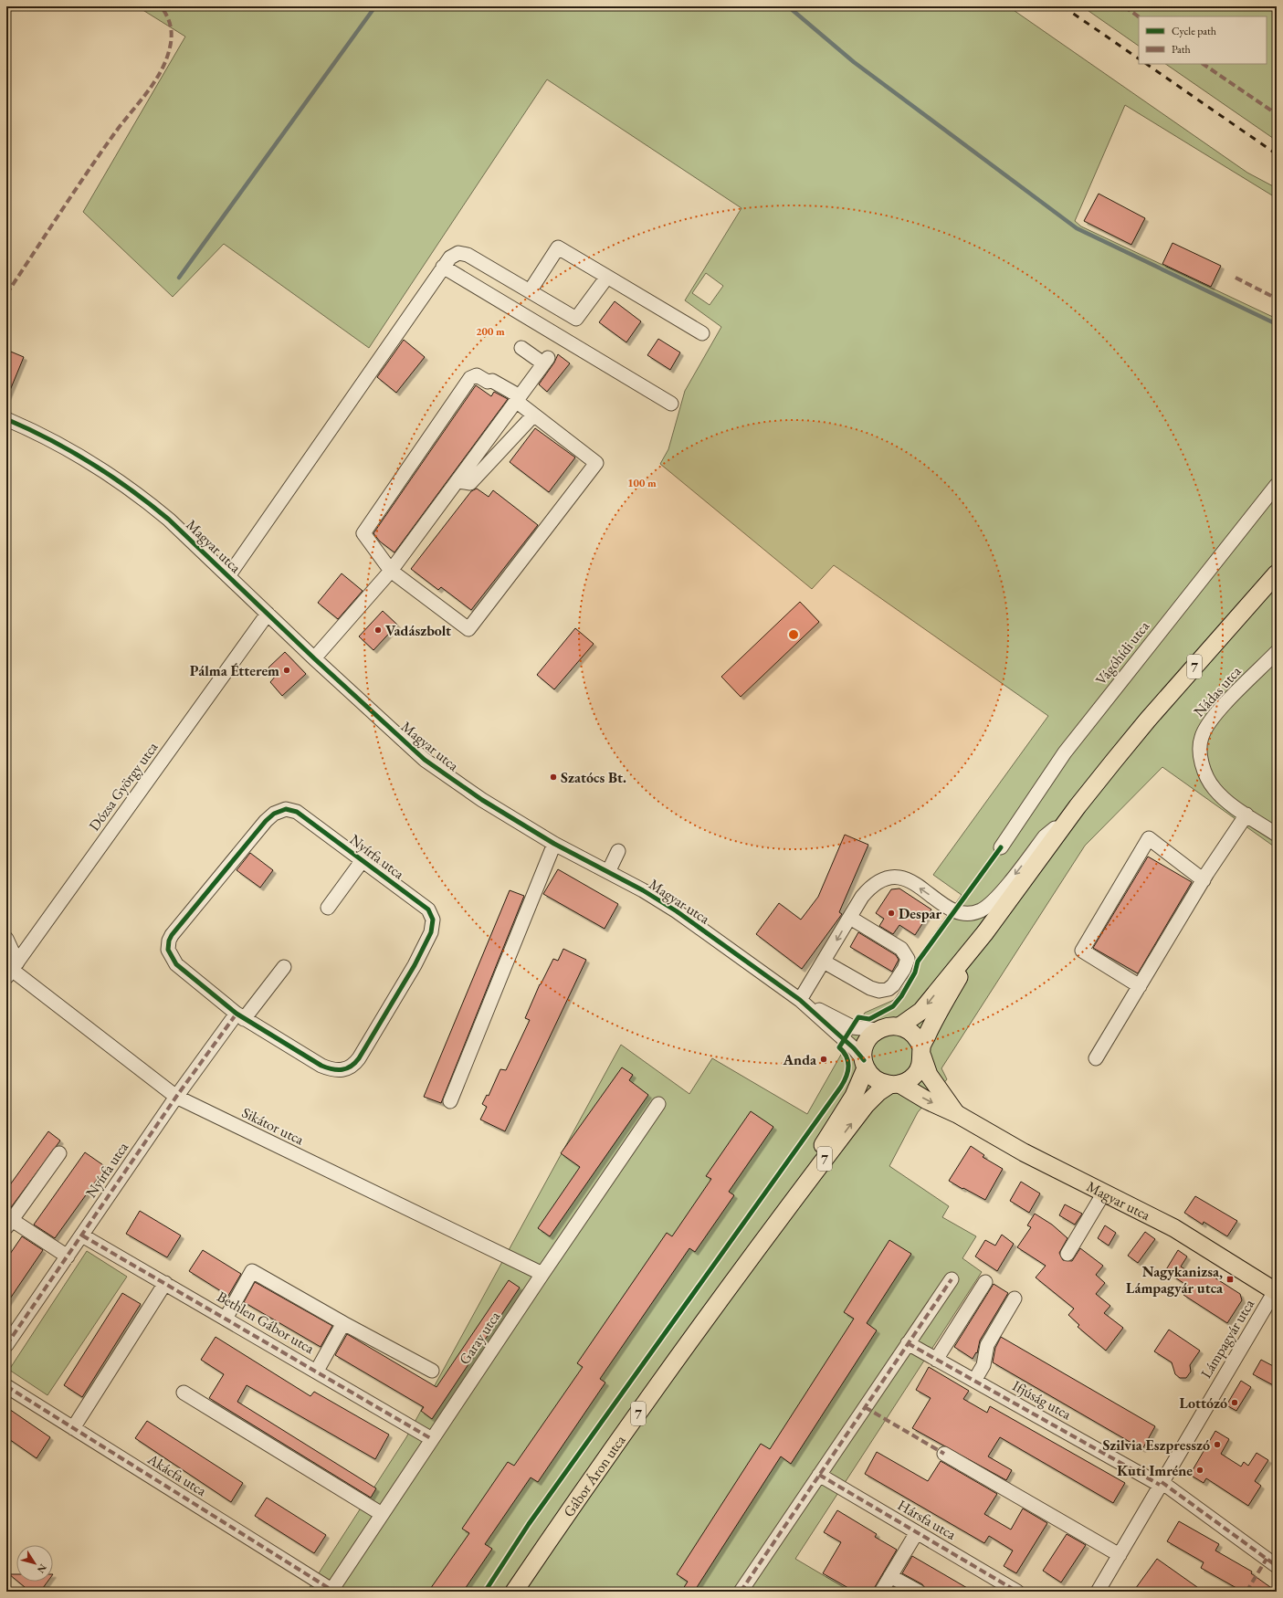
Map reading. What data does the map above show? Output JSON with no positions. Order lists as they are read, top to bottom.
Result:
{
  "streets": {
    "main road": ["Magyar utca", "7", "Gábor Áron utca"],
    "street": [
      "Vágóhídi utca",
      "Nádas utca",
      "Dózsa György utca",
      "Nyírfa utca",
      "Sikátor utca",
      "Bethlen Gábor utca",
      "Garay utca",
      "Lámpagyár utca",
      "Ifjúság utca",
      "Akácfa utca",
      "Hársfa utca"
    ]
  },
  "crossings": [
    ["Magyar utca", "7"],
    ["Magyar utca", "Dózsa György utca"],
    ["Magyar utca", "Lámpagyár utca"],
    ["Magyar utca", "Gábor Áron utca"],
    ["7", "Gábor Áron utca"],
    ["Dózsa György utca", "Sikátor utca"],
    ["Nyírfa utca", "Sikátor utca"],
    ["Nyírfa utca", "Bethlen Gábor utca"],
    ["Sikátor utca", "Garay utca"],
    ["Bethlen Gábor utca", "Garay utca"],
    ["Garay utca", "Akácfa utca"],
    ["Lámpagyár utca", "Ifjúság utca"]
  ],
  "places": {
    "other": [
      "Vadászbolt",
      "Pálma Étterem",
      "Szatócs Bt.",
      "Despar",
      "Anda",
      "Lottózó",
      "Szilvia Eszpresszó",
      "Kuti Imréne"
    ],
    "transit": ["Nagykanizsa, Lámpagyár utca"]
  },
  "legend": ["Cycle path", "Path"],
  "north": "bottom right",
  "rings": ["200 m", "100 m"]
}
